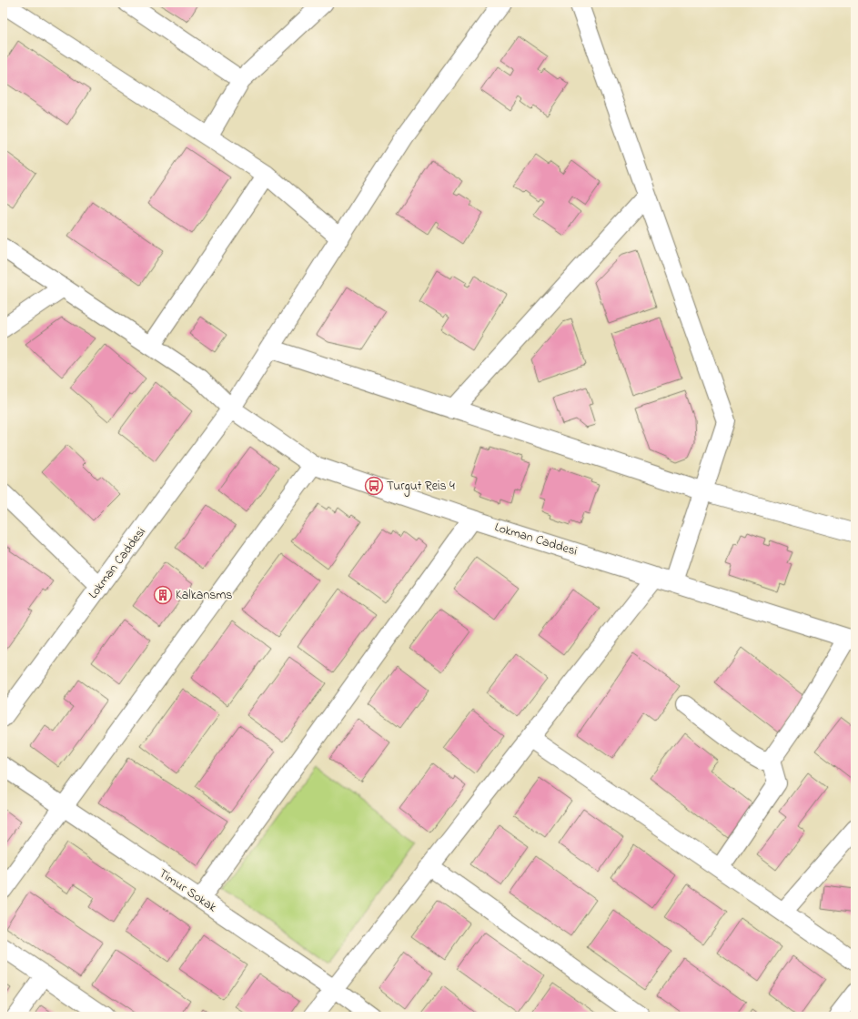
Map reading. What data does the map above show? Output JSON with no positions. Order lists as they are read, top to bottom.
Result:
{
  "streets": {
    "street": ["Lokman Caddesi", "Timur Sokak"]
  },
  "places": {
    "bus stop": ["Turgut Reis 4"],
    "building": ["Kalkansms"]
  }
}
